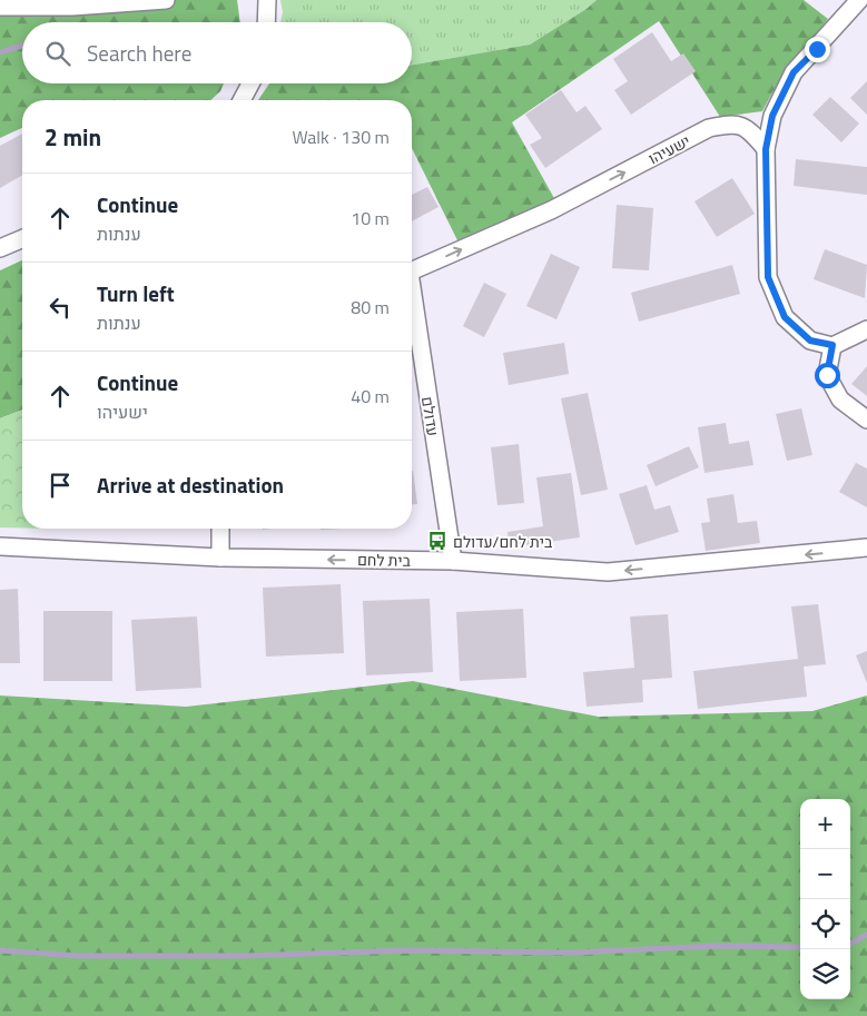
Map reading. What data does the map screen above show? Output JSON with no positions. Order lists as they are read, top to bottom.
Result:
{
  "streets": {
    "street": ["ישעיהו", "עדולם", "בית לחם"]
  },
  "crossings": [
    ["עדולם", "בית לחם"]
  ],
  "one_way": ["ישעיהו", "בית לחם"],
  "places": {
    "bus stop": ["בית לחם/עדולם"]
  },
  "page": {
    "search": "Search here",
    "heading": ["2 min", "Walk · 130 m"],
    "list": [
      ["Continue", "ענתות", "10 m"],
      ["Turn left", "ענתות", "80 m"],
      ["Continue", "ישעיהו", "40 m"],
      "Arrive at destination"
    ],
    "map_buttons": ["+", "−"]
  }
}
